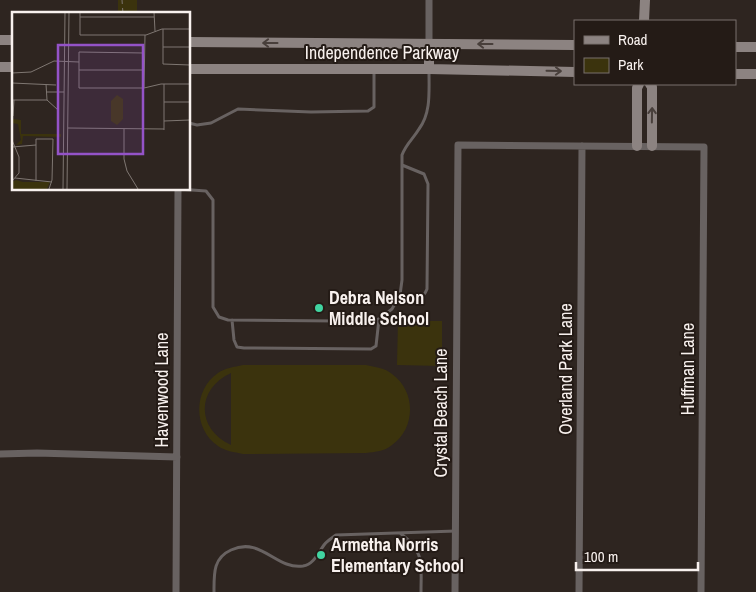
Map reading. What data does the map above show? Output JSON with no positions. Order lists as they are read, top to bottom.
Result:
{
  "streets": {
    "main road": ["Independence Parkway"],
    "street": [
      "Overland Park Lane",
      "Huffman Lane",
      "Havenwood Lane",
      "Crystal Beach Lane"
    ]
  },
  "crossings": [
    ["Overland Park Lane", "Crystal Beach Lane"]
  ],
  "places": ["Debra Nelson Middle School", "Armetha Norris Elementary School"],
  "legend": ["Road", "Park"],
  "scale_bar": "100 m"
}
